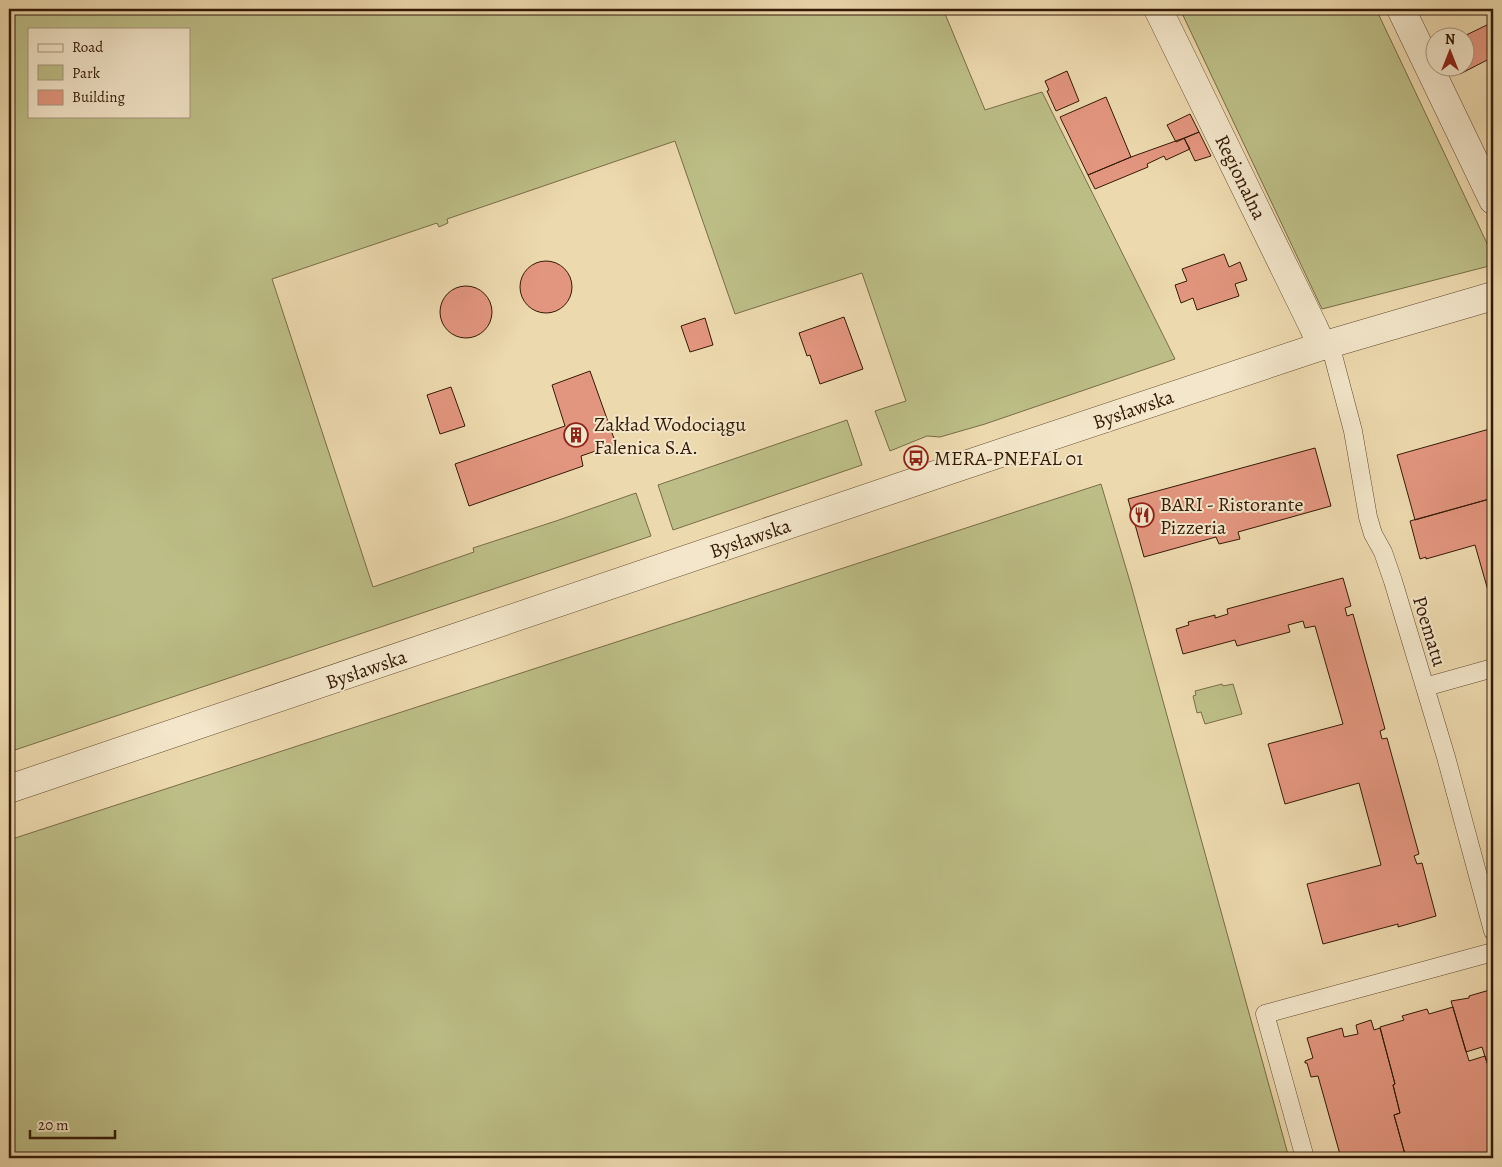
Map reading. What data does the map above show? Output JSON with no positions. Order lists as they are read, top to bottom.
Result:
{
  "streets": {
    "street": ["Regionalna", "Bysławska"],
    "lane": ["Poematu"]
  },
  "crossings": [
    ["Regionalna", "Bysławska"],
    ["Regionalna", "Poematu"],
    ["Bysławska", "Poematu"]
  ],
  "places": {
    "building": ["Zakład Wodociągu Falenica S.A."],
    "bus stop": ["MERA-PNEFAL 01"],
    "restaurant": ["BARI - Ristorante Pizzeria"]
  },
  "legend": ["Road", "Park", "Building"],
  "scale_bar": "20 m",
  "north": "top"
}
